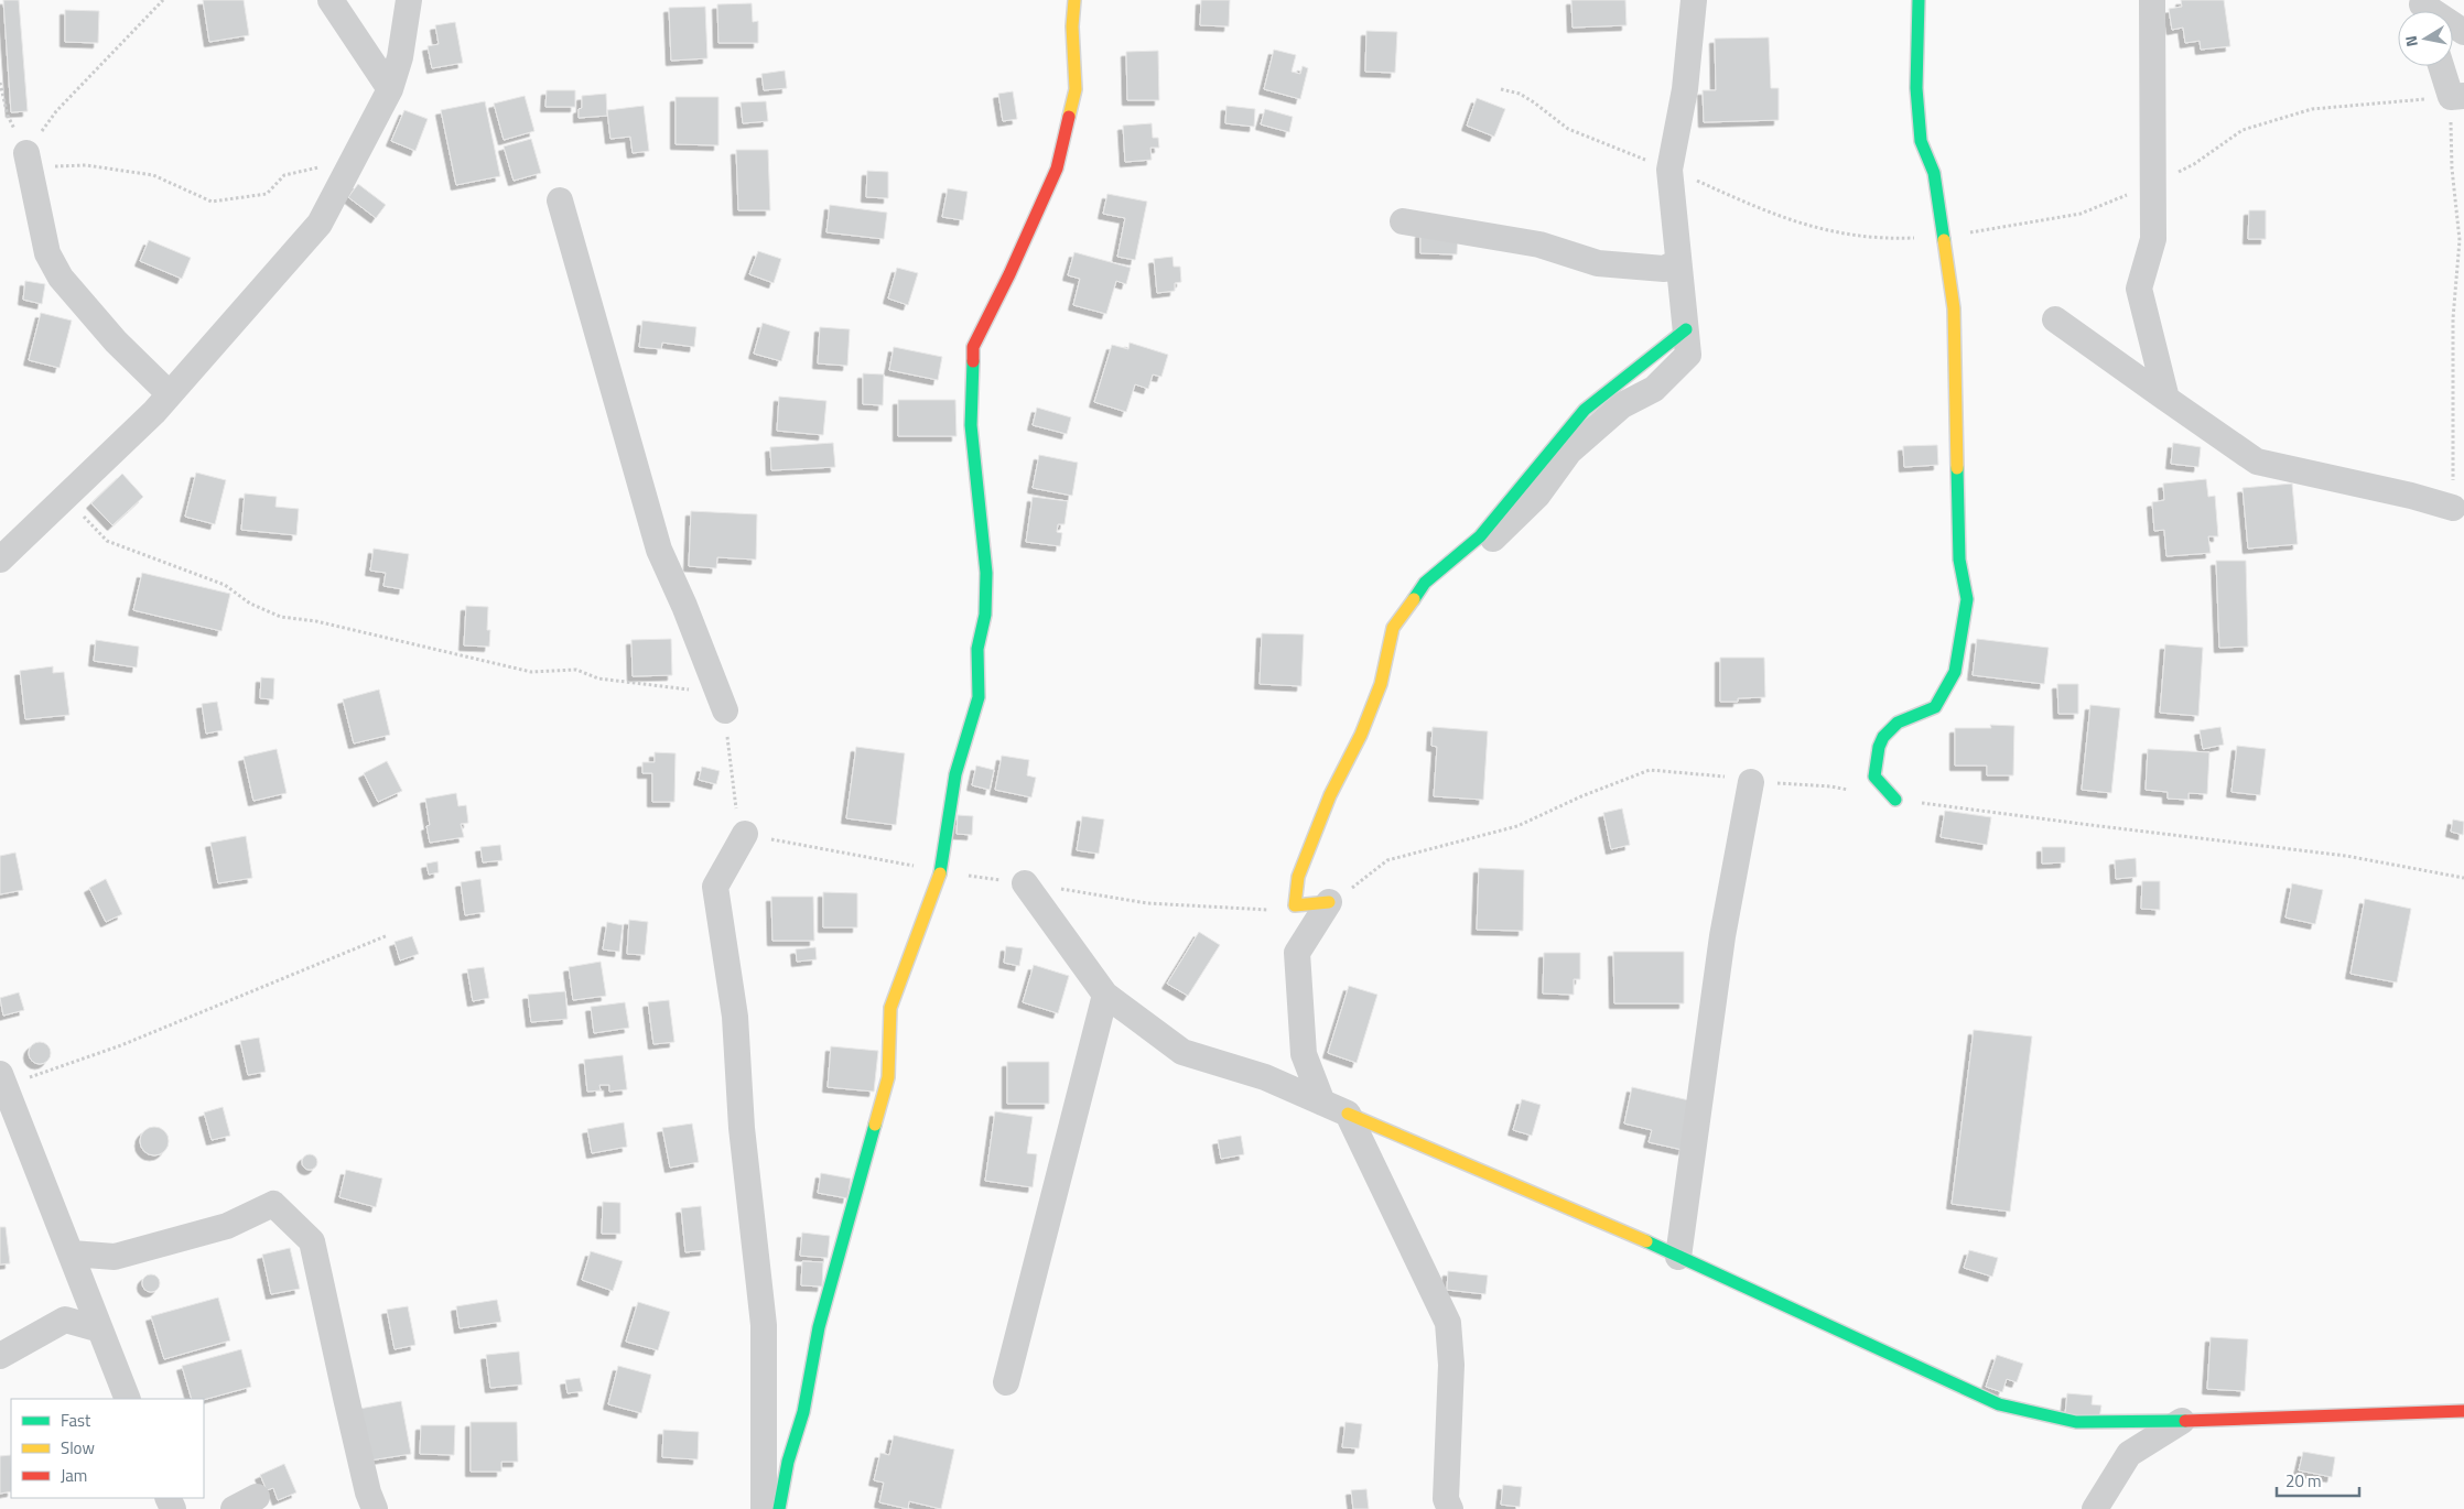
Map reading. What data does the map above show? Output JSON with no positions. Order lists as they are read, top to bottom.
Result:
{
  "legend": ["Fast", "Slow", "Jam"],
  "scale_bar": "20 m",
  "north": "left"
}
